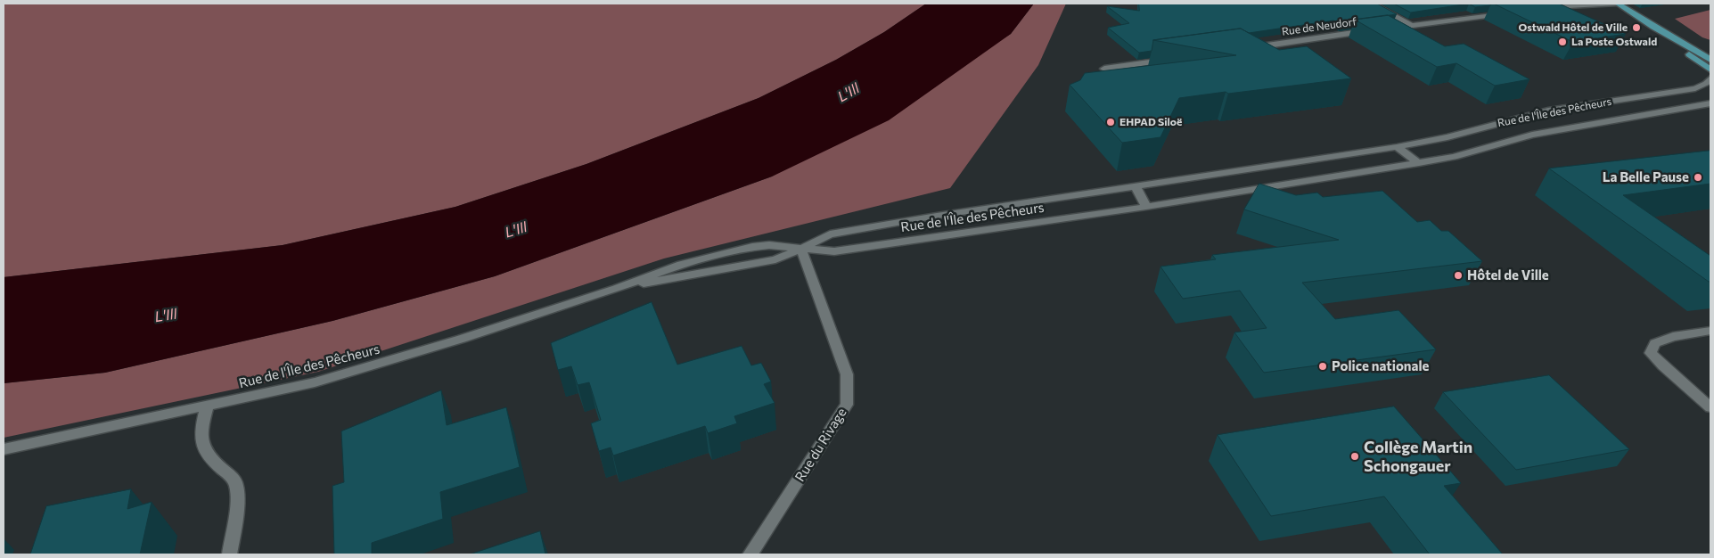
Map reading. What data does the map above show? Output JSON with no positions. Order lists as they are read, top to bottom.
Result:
{
  "streets": {
    "street": ["Rue de Neudorf", "Rue de l'Île des Pêcheurs", "Rue du Rivage"]
  },
  "crossings": [
    ["Rue de l'Île des Pêcheurs", "Rue du Rivage"]
  ],
  "water": ["L'Ill"],
  "places": [
    "Ostwald Hôtel de Ville",
    "La Poste Ostwald",
    "EHPAD Siloë",
    "La Belle Pause",
    "Hôtel de Ville",
    "Police nationale",
    "Collège Martin Schongauer"
  ]
}
